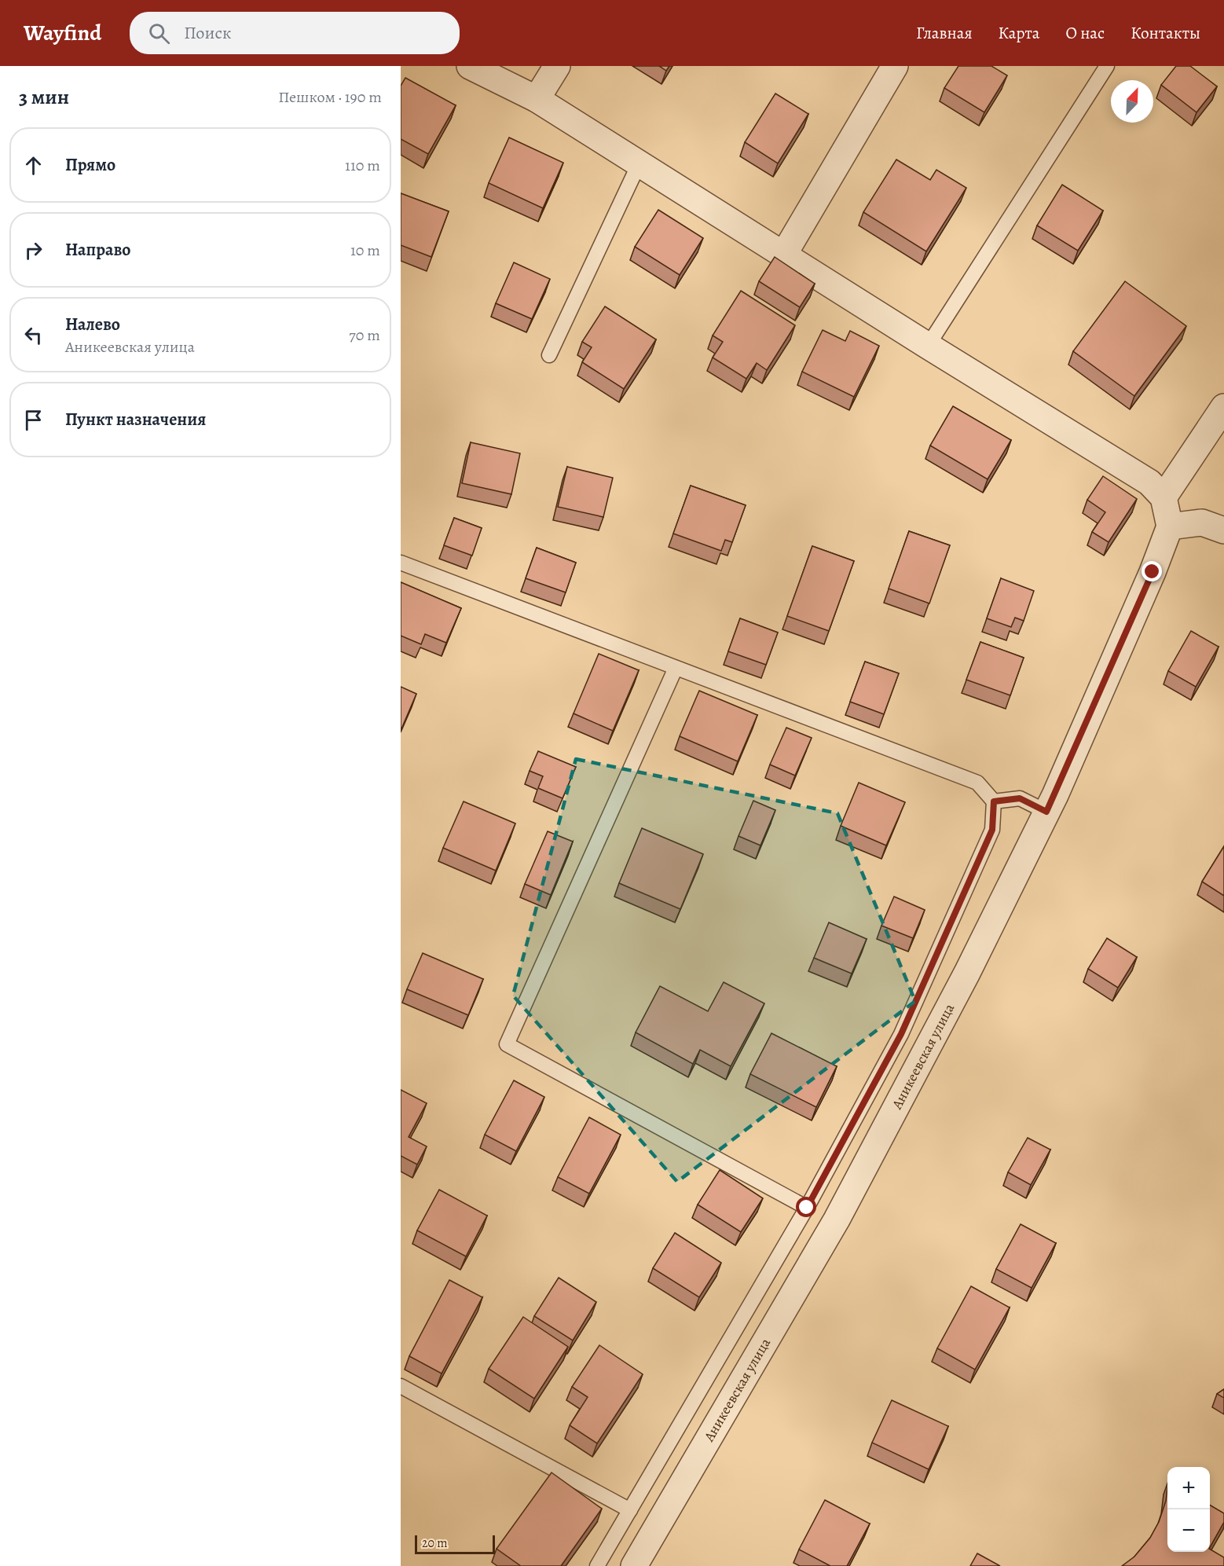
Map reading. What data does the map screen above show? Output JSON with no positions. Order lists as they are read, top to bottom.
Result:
{
  "streets": {
    "street": ["Аникеевская улица"]
  },
  "scale_bar": "20 m",
  "north": "top right",
  "page": {
    "header": "Wayfind",
    "search": "Поиск",
    "nav": [
      "Главная",
      "Карта",
      "О нас",
      "Контакты"
    ],
    "heading": ["3 мин", "Пешком · 190 m"],
    "list": [
      ["Прямо", "110 m"],
      ["Направо", "10 m"],
      ["Налево", "Аникеевская улица", "70 m"],
      "Пункт назначения"
    ],
    "map_buttons": ["+", "−"],
    "scale": "20 m"
  }
}
